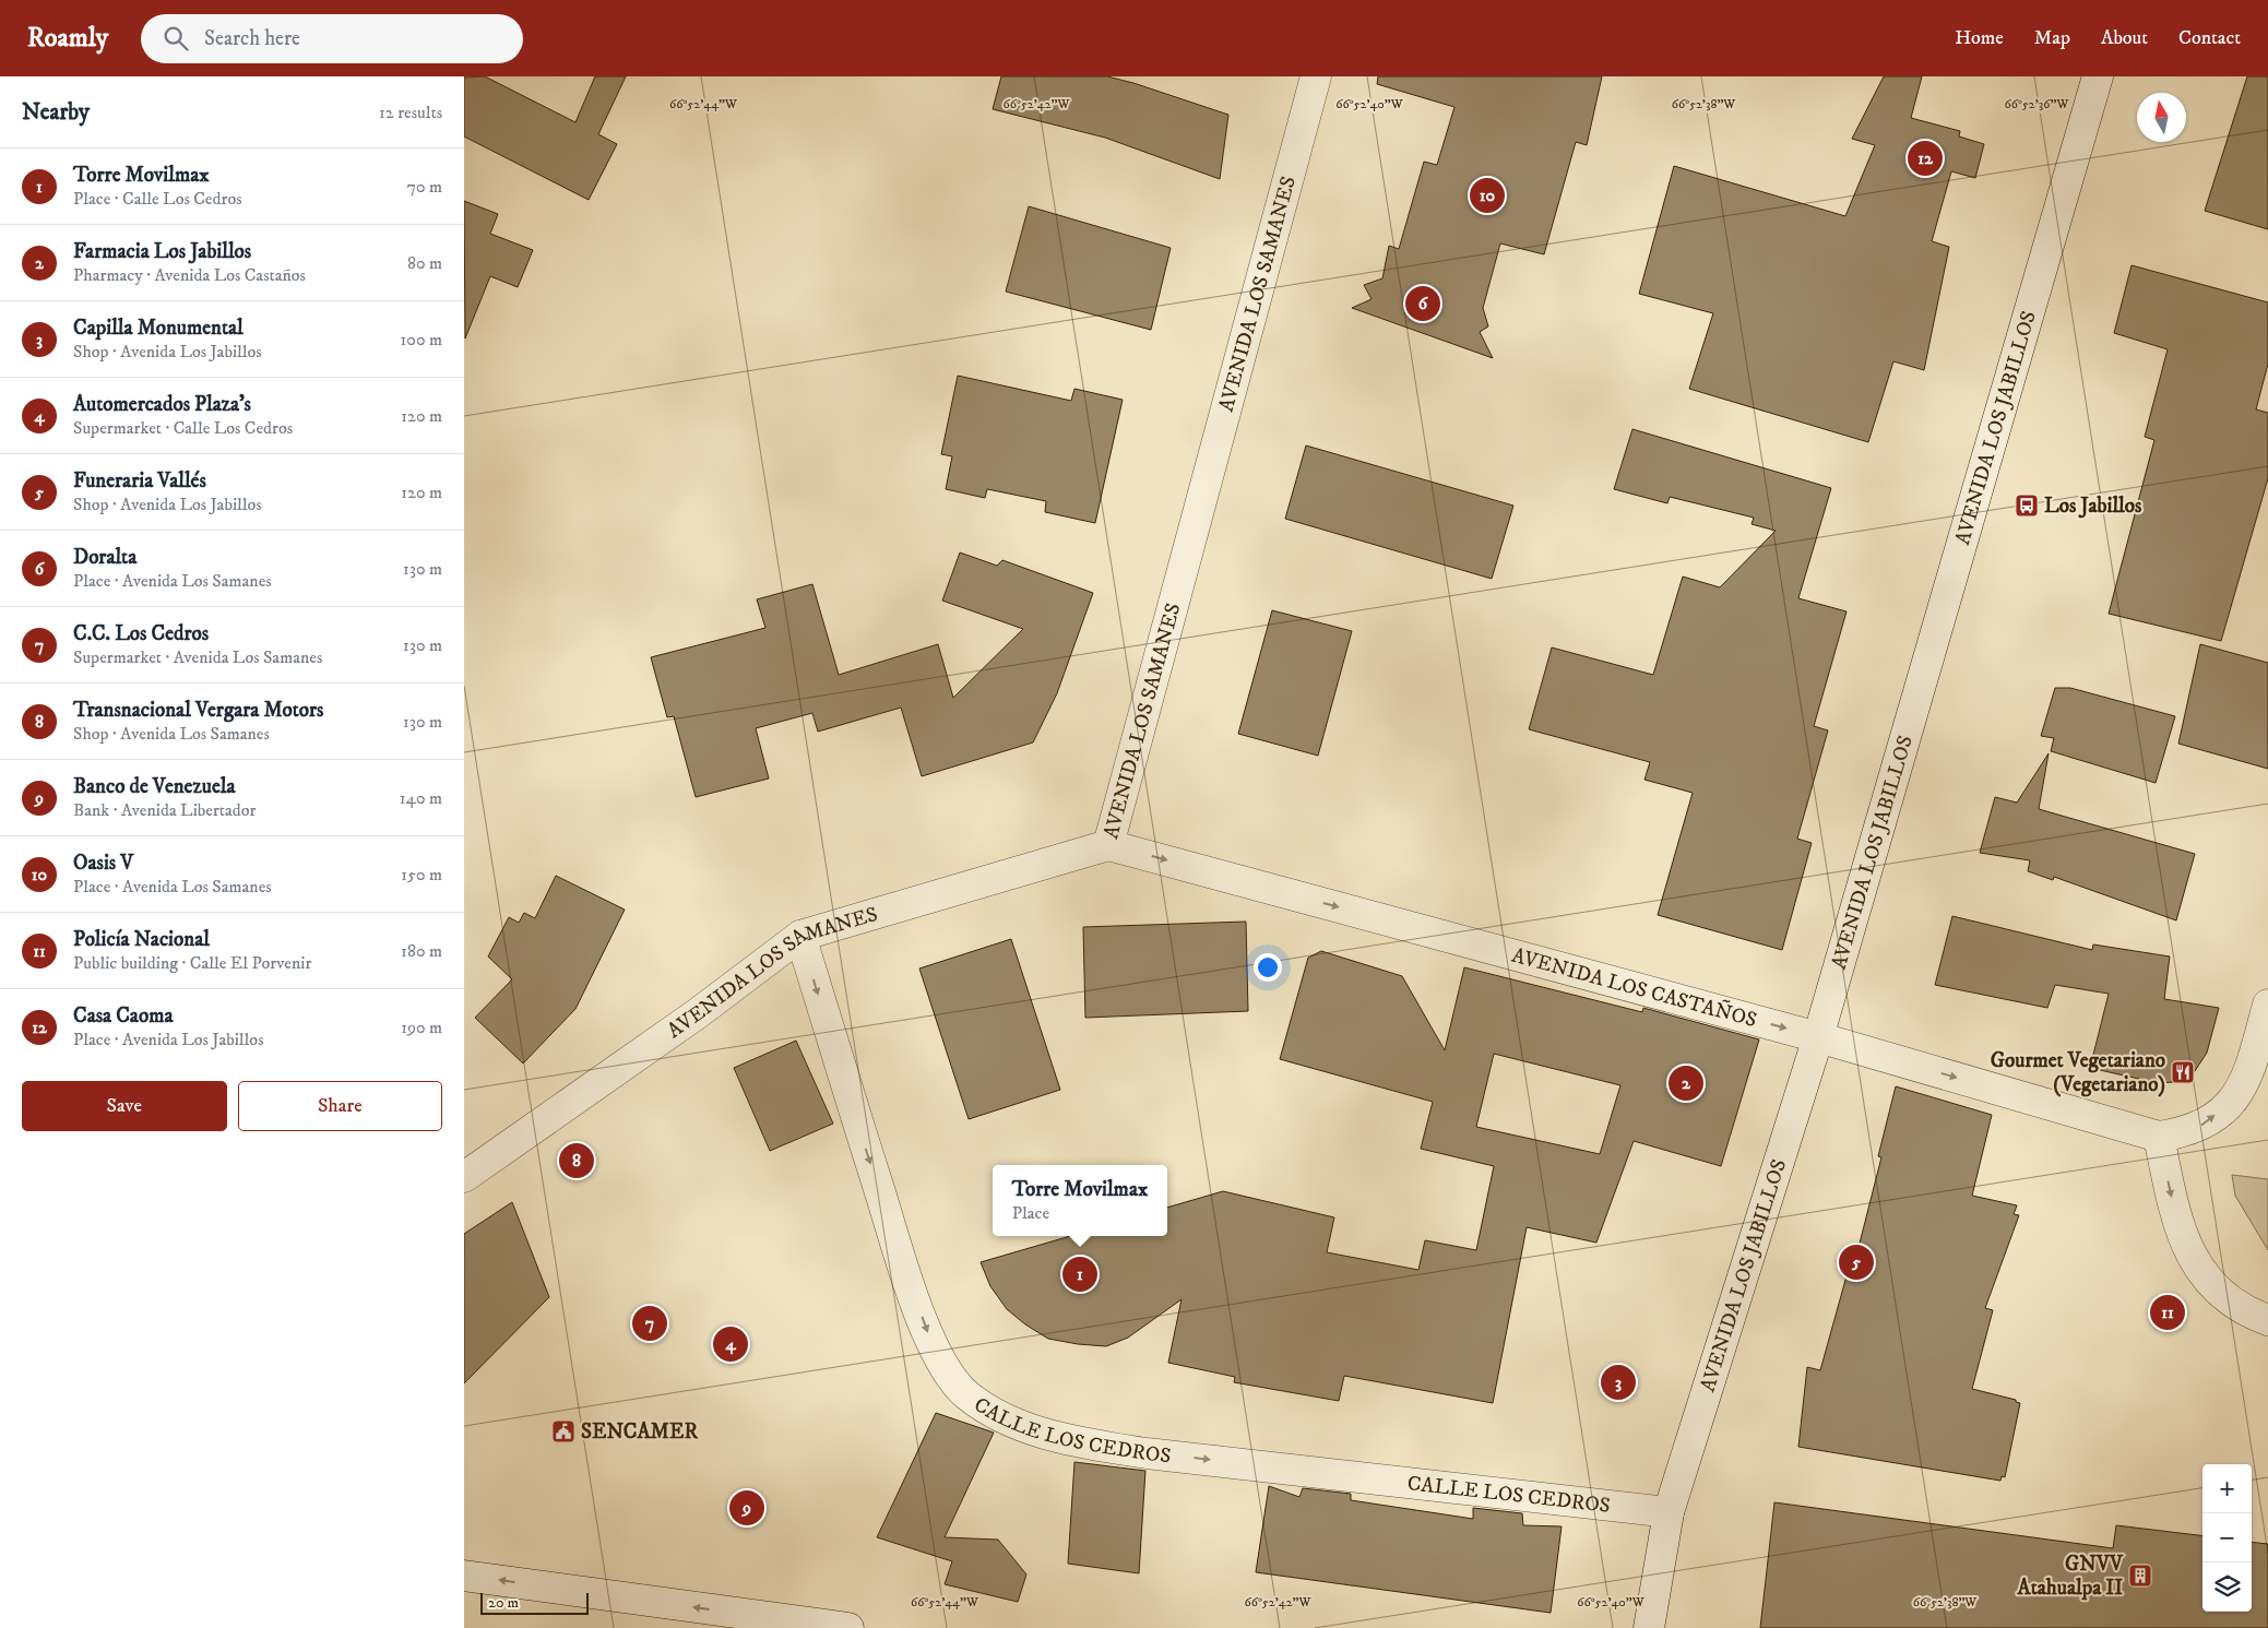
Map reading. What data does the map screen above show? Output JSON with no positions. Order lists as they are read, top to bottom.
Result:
{
  "streets": {
    "street": [
      "AVENIDA LOS SAMANES",
      "AVENIDA LOS JABILLOS",
      "AVENIDA LOS CASTAÑOS",
      "CALLE LOS CEDROS"
    ]
  },
  "crossings": [
    ["AVENIDA LOS SAMANES", "AVENIDA LOS CASTAÑOS"],
    ["AVENIDA LOS SAMANES", "CALLE LOS CEDROS"],
    ["AVENIDA LOS JABILLOS", "AVENIDA LOS CASTAÑOS"],
    ["AVENIDA LOS JABILLOS", "CALLE LOS CEDROS"]
  ],
  "one_way": ["AVENIDA LOS CASTAÑOS", "CALLE LOS CEDROS"],
  "places": {
    "bus stop": ["Los Jabillos"],
    "restaurant": ["Gourmet Vegetariano (Vegetariano)"],
    "public building": ["SENCAMER"],
    "building": ["GNVV Atahualpa II"]
  },
  "scale_bar": "20 m",
  "north": "top",
  "page": {
    "header": "Roamly",
    "search": "Search here",
    "nav": [
      "Home",
      "Map",
      "About",
      "Contact"
    ],
    "heading": ["Nearby", "12 results"],
    "pins": [
      "12",
      "10",
      "6",
      "2",
      "8",
      "5",
      "1",
      "11",
      "7",
      "4",
      "3",
      "9"
    ],
    "list": [
      {
        "mark": "1",
        "name": "Torre Movilmax",
        "note": "Place · Calle Los Cedros",
        "value": "70 m"
      },
      {
        "mark": "2",
        "name": "Farmacia Los Jabillos",
        "note": "Pharmacy · Avenida Los Castaños",
        "value": "80 m"
      },
      {
        "mark": "3",
        "name": "Capilla Monumental",
        "note": "Shop · Avenida Los Jabillos",
        "value": "100 m"
      },
      {
        "mark": "4",
        "name": "Automercados Plaza's",
        "note": "Supermarket · Calle Los Cedros",
        "value": "120 m"
      },
      {
        "mark": "5",
        "name": "Funeraria Vallés",
        "note": "Shop · Avenida Los Jabillos",
        "value": "120 m"
      },
      {
        "mark": "6",
        "name": "Doralta",
        "note": "Place · Avenida Los Samanes",
        "value": "130 m"
      },
      {
        "mark": "7",
        "name": "C.C. Los Cedros",
        "note": "Supermarket · Avenida Los Samanes",
        "value": "130 m"
      },
      {
        "mark": "8",
        "name": "Transnacional Vergara Motors",
        "note": "Shop · Avenida Los Samanes",
        "value": "130 m"
      },
      {
        "mark": "9",
        "name": "Banco de Venezuela",
        "note": "Bank · Avenida Libertador",
        "value": "140 m"
      },
      {
        "mark": "10",
        "name": "Oasis V",
        "note": "Place · Avenida Los Samanes",
        "value": "150 m"
      },
      {
        "mark": "11",
        "name": "Policía Nacional",
        "note": "Public building · Calle El Porvenir",
        "value": "180 m"
      },
      {
        "mark": "12",
        "name": "Casa Caoma",
        "note": "Place · Avenida Los Jabillos",
        "value": "190 m"
      }
    ],
    "buttons": ["Save", "Share"],
    "popup": ["Torre Movilmax", "Place"],
    "map_buttons": ["+", "−"],
    "scale": "20 m"
  },
  "coordinates": [
    "66°52'36\"W",
    "66°52'44\"W",
    "66°52'42\"W",
    "66°52'40\"W",
    "66°52'38\"W"
  ]
}
